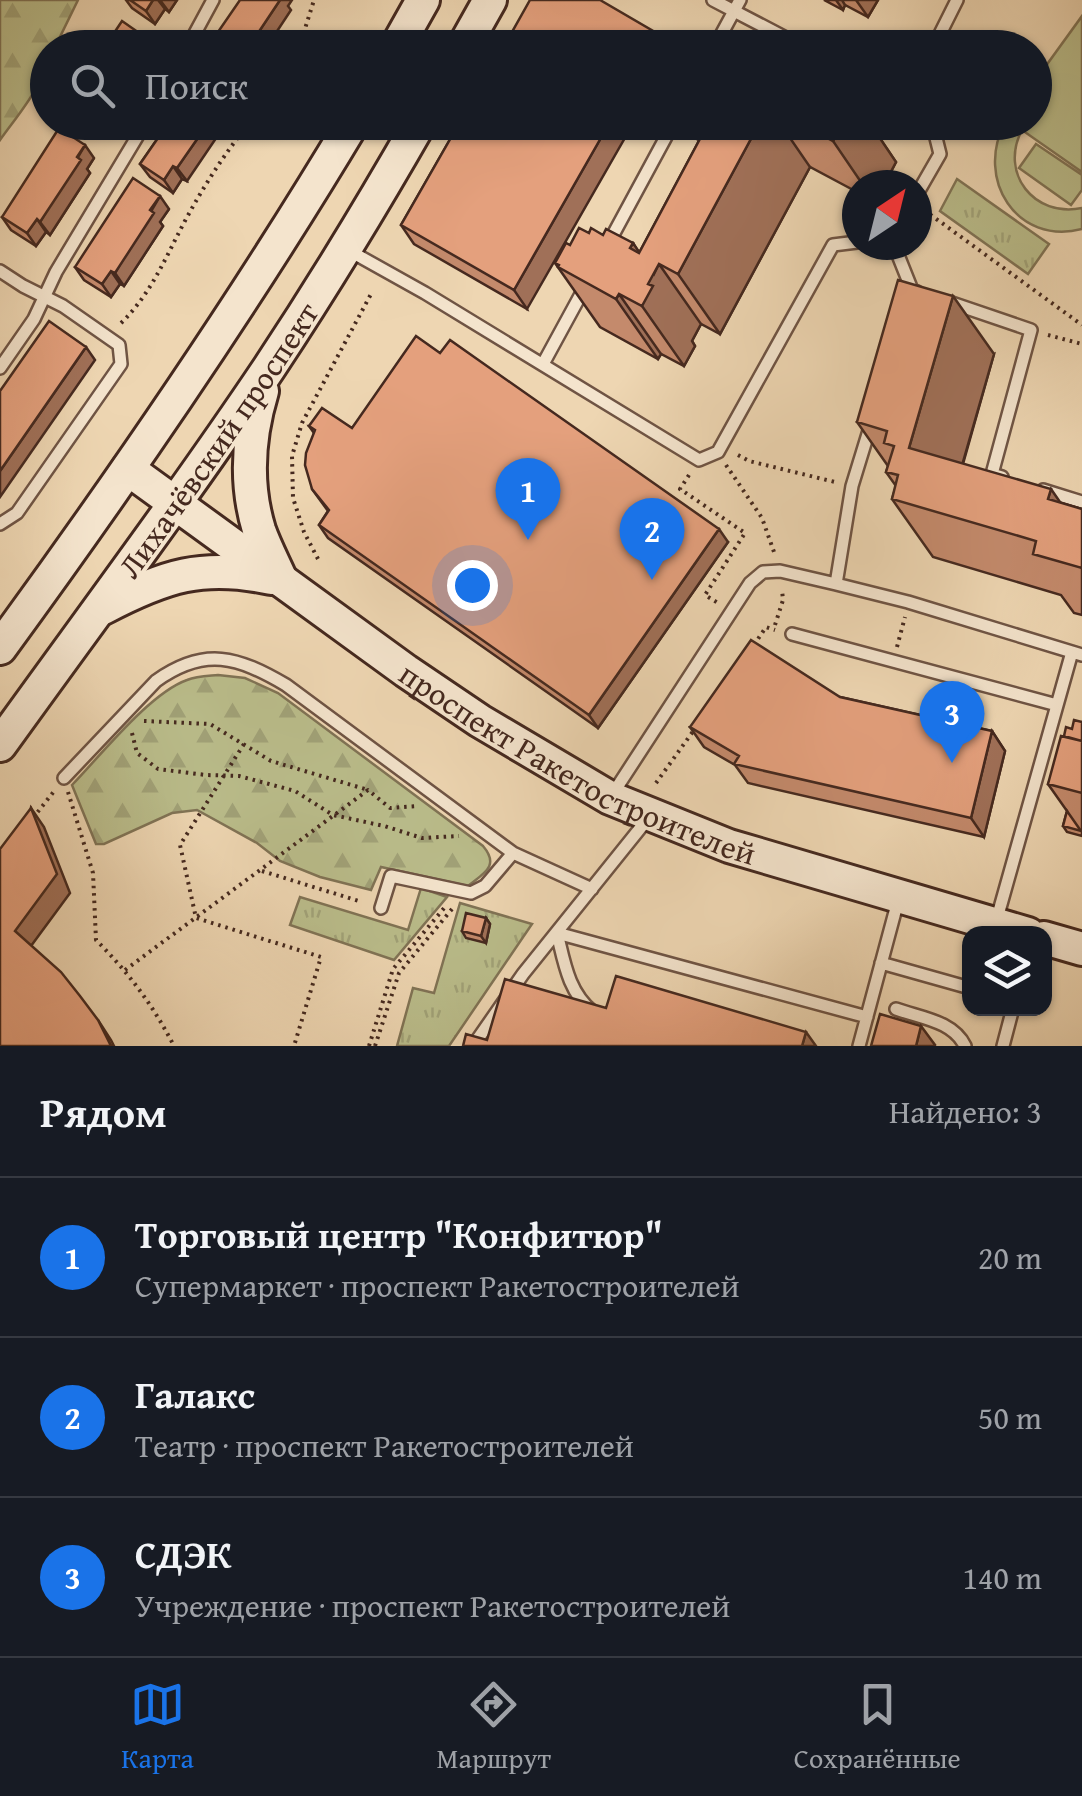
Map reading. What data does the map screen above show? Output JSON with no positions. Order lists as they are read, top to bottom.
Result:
{
  "streets": {
    "main road": ["Лихачёвский проспект", "проспект Ракетостроителей"]
  },
  "crossings": [
    ["Лихачёвский проспект", "проспект Ракетостроителей"]
  ],
  "north": "top right",
  "page": {
    "search": "Поиск",
    "pins": ["1", "2", "3"],
    "heading": ["Рядом", "Найдено: 3"],
    "list": [
      {
        "mark": "1",
        "name": "Торговый центр \"Конфитюр\"",
        "note": "Супермаркет · проспект Ракетостроителей",
        "value": "20 m"
      },
      {
        "mark": "2",
        "name": "Галакс",
        "note": "Театр · проспект Ракетостроителей",
        "value": "50 m"
      },
      {
        "mark": "3",
        "name": "СДЭК",
        "note": "Учреждение · проспект Ракетостроителей",
        "value": "140 m"
      }
    ],
    "nav": ["Карта", "Маршрут", "Сохранённые"]
  }
}
